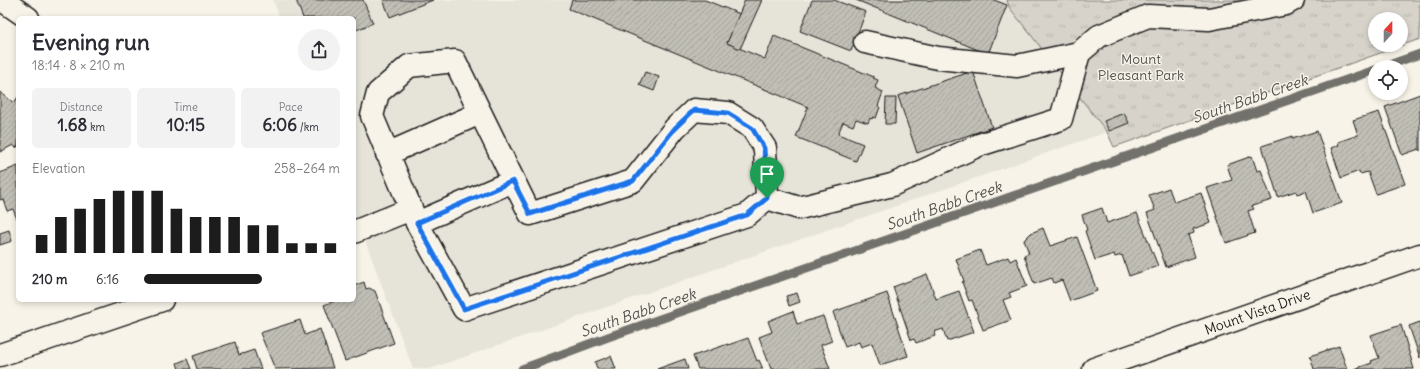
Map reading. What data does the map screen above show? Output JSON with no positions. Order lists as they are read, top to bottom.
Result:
{
  "streets": {
    "street": ["Mount Vista Drive"]
  },
  "water": ["South Babb Creek"],
  "parks": ["Mount Pleasant Park"],
  "north": "top",
  "page": {
    "heading": ["Evening run", "18:14 · 8 × 210 m"],
    "stats": [
      ["Distance", "1.68 km"],
      ["Time", "10:15"],
      ["Pace", "6:06 /km"]
    ],
    "chart": ["Elevation", "258–264 m"],
    "list": [
      {
        "name": "210 m",
        "note": "6:16"
      }
    ]
  }
}
